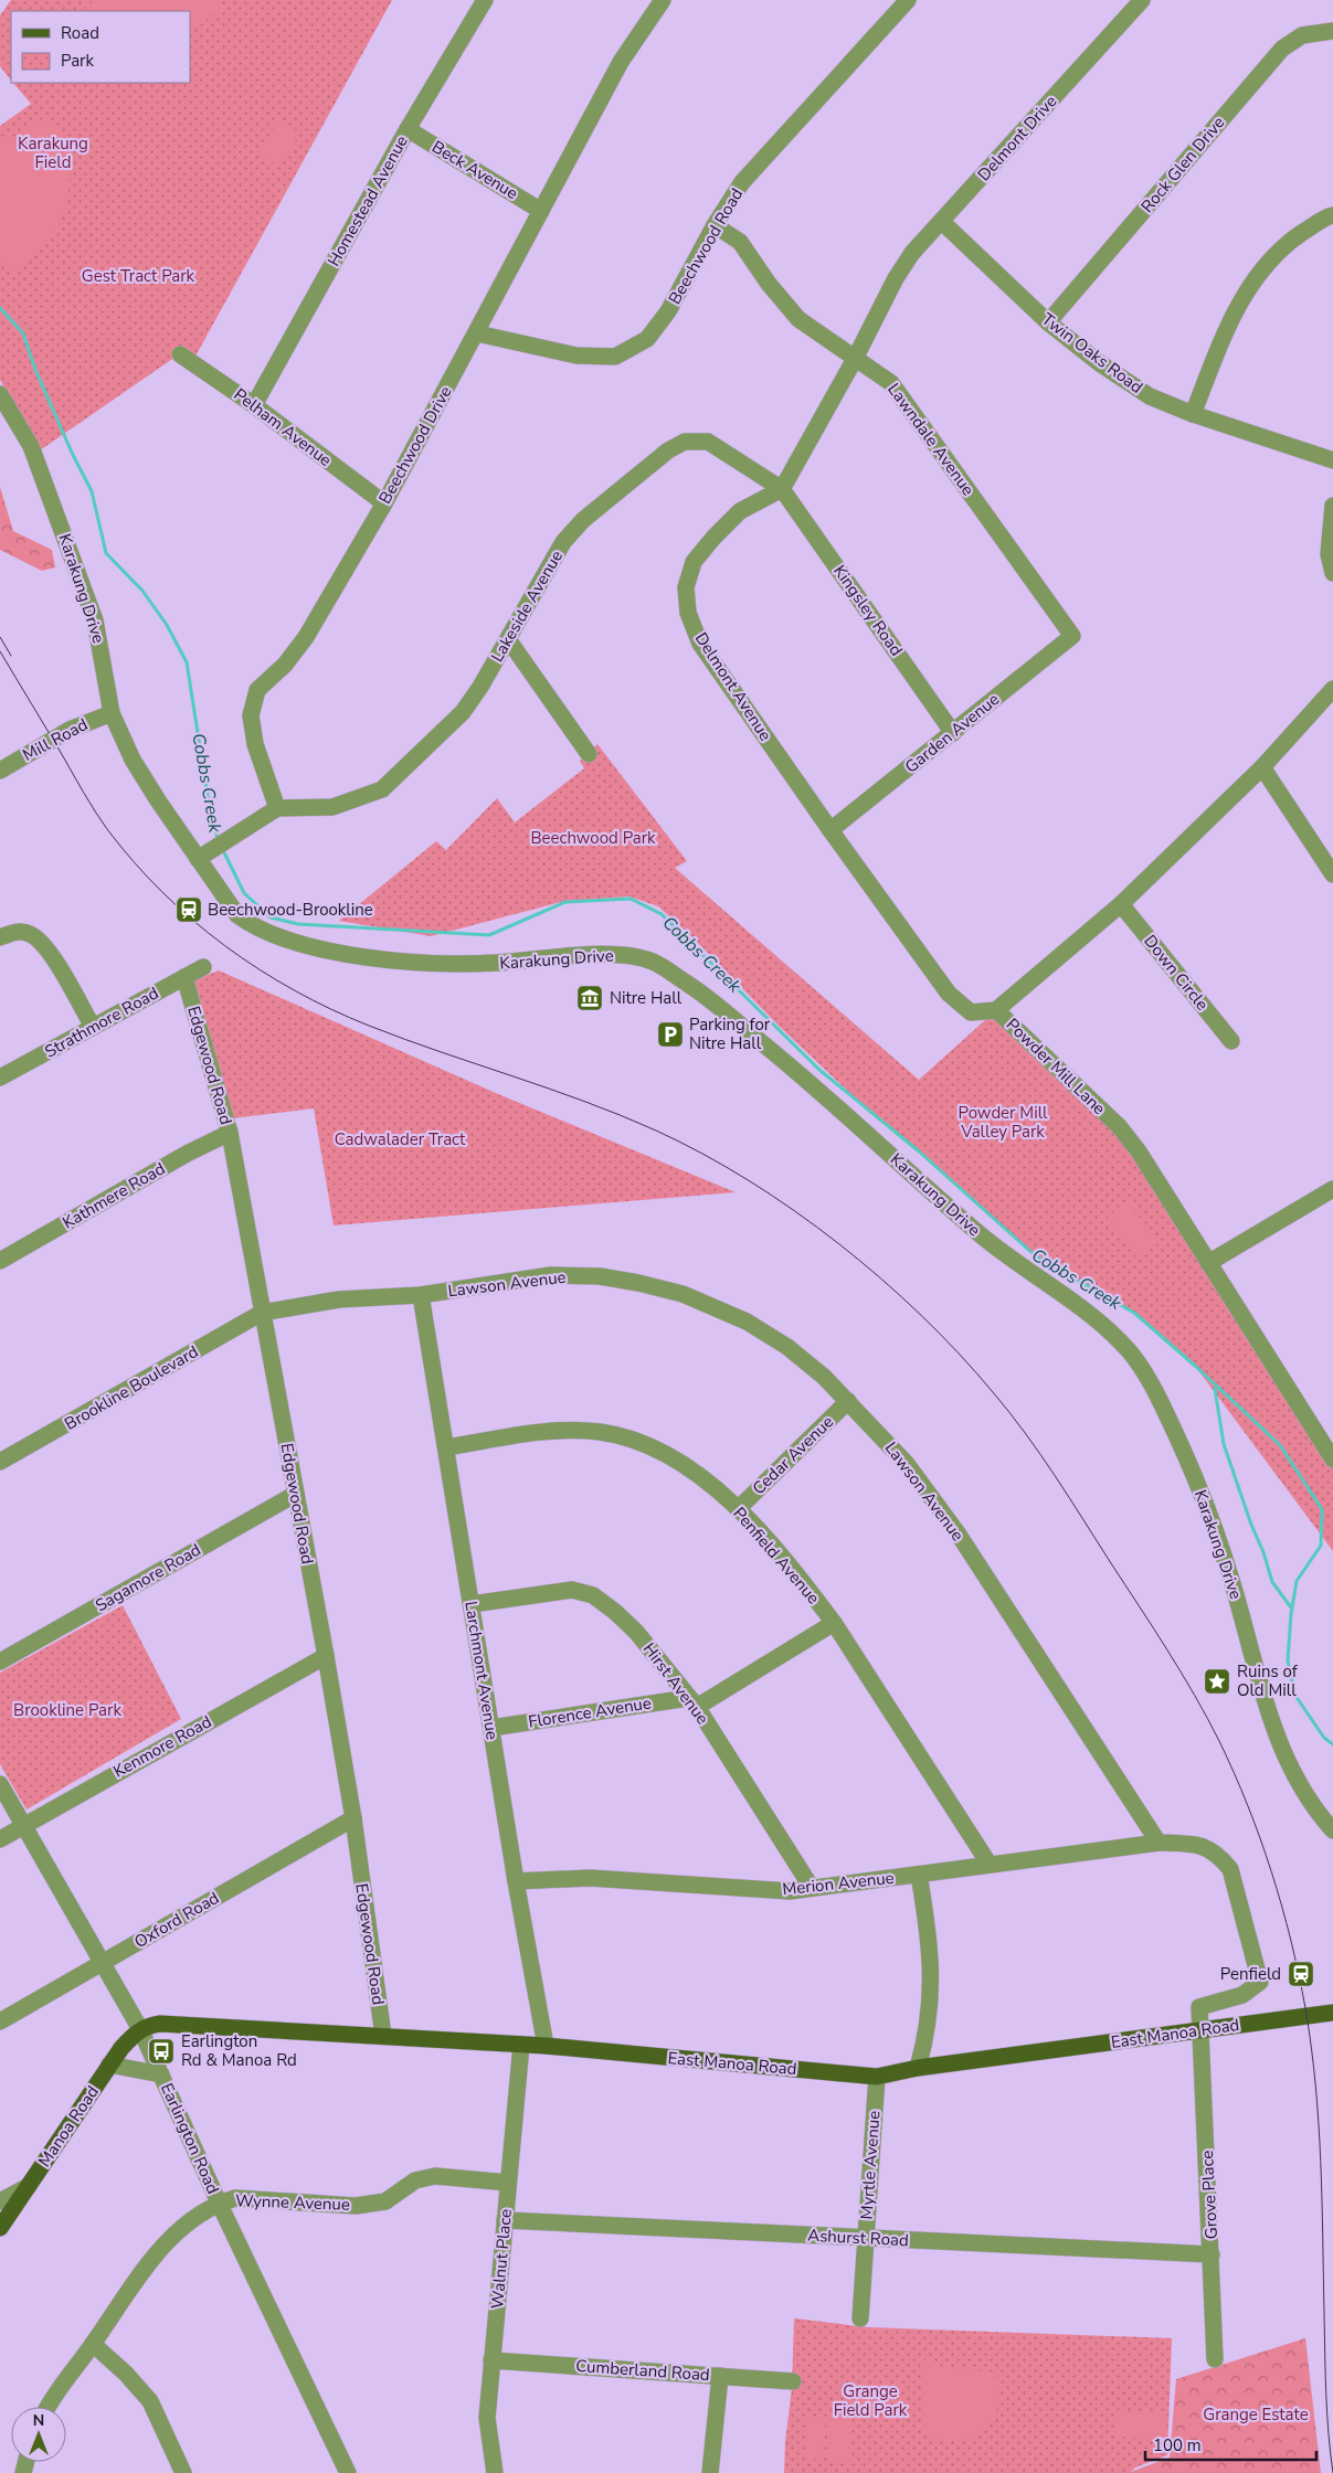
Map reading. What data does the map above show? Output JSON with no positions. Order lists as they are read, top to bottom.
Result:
{
  "streets": {
    "main road": ["East Manoa Road", "Manoa Road"],
    "street": [
      "Delmont Drive",
      "Rock Glen Drive",
      "Beck Avenue",
      "Homestead Avenue",
      "Beechwood Road",
      "Twin Oaks Road",
      "Pelham Avenue",
      "Lawndale Avenue",
      "Beechwood Drive",
      "Karakung Drive",
      "Lakeside Avenue",
      "Kingsley Road",
      "Delmont Avenue",
      "Garden Avenue",
      "Mill Road",
      "Down Circle",
      "Strathmore Road",
      "Edgewood Road",
      "Powder Mill Lane",
      "Kathmere Road",
      "Lawson Avenue",
      "Brookline Boulevard",
      "Cedar Avenue",
      "Penfield Avenue",
      "Sagamore Road",
      "Larchmont Avenue",
      "Hirst Avenue",
      "Florence Avenue",
      "Kenmore Road",
      "Merion Avenue",
      "Oxford Road",
      "Earlington Road",
      "Myrtle Avenue",
      "Grove Place",
      "Wynne Avenue",
      "Ashurst Road",
      "Walnut Place",
      "Cumberland Road"
    ]
  },
  "crossings": [
    ["Delmont Drive", "Twin Oaks Road"],
    ["Delmont Drive", "Lawndale Avenue"],
    ["Rock Glen Drive", "Twin Oaks Road"],
    ["Beck Avenue", "Homestead Avenue"],
    ["Beck Avenue", "Beechwood Drive"],
    ["Homestead Avenue", "Pelham Avenue"],
    ["Beechwood Road", "Lawndale Avenue"],
    ["Beechwood Road", "Beechwood Drive"],
    ["Pelham Avenue", "Beechwood Drive"],
    ["Lawndale Avenue", "Garden Avenue"],
    ["Beechwood Drive", "Lakeside Avenue"],
    ["Karakung Drive", "Mill Road"],
    ["Lakeside Avenue", "Kingsley Road"],
    ["Lakeside Avenue", "Delmont Avenue"],
    ["Kingsley Road", "Delmont Avenue"],
    ["Kingsley Road", "Garden Avenue"],
    ["Delmont Avenue", "Garden Avenue"],
    ["Delmont Avenue", "Powder Mill Lane"],
    ["Down Circle", "Powder Mill Lane"],
    ["Strathmore Road", "Edgewood Road"],
    ["Edgewood Road", "Kathmere Road"],
    ["Edgewood Road", "Lawson Avenue"],
    ["Edgewood Road", "Brookline Boulevard"],
    ["Edgewood Road", "Sagamore Road"],
    ["Edgewood Road", "Kenmore Road"],
    ["Edgewood Road", "Oxford Road"],
    ["Edgewood Road", "East Manoa Road"],
    ["Lawson Avenue", "Brookline Boulevard"],
    ["Lawson Avenue", "Cedar Avenue"],
    ["Lawson Avenue", "Larchmont Avenue"],
    ["Lawson Avenue", "Merion Avenue"],
    ["Cedar Avenue", "Penfield Avenue"],
    ["Penfield Avenue", "Larchmont Avenue"],
    ["Penfield Avenue", "Florence Avenue"],
    ["Penfield Avenue", "Merion Avenue"],
    ["Larchmont Avenue", "Hirst Avenue"],
    ["Larchmont Avenue", "Florence Avenue"],
    ["Larchmont Avenue", "Merion Avenue"],
    ["Larchmont Avenue", "East Manoa Road"],
    ["Hirst Avenue", "Florence Avenue"],
    ["Hirst Avenue", "Merion Avenue"],
    ["Kenmore Road", "Earlington Road"],
    ["Oxford Road", "Earlington Road"],
    ["East Manoa Road", "Manoa Road"],
    ["East Manoa Road", "Earlington Road"],
    ["East Manoa Road", "Myrtle Avenue"],
    ["East Manoa Road", "Grove Place"],
    ["East Manoa Road", "Walnut Place"],
    ["Manoa Road", "Earlington Road"],
    ["Earlington Road", "Wynne Avenue"],
    ["Myrtle Avenue", "Ashurst Road"],
    ["Grove Place", "Ashurst Road"],
    ["Wynne Avenue", "Walnut Place"],
    ["Ashurst Road", "Walnut Place"],
    ["Walnut Place", "Cumberland Road"]
  ],
  "water": ["Cobbs Creek"],
  "parks": [
    "Karakung Field",
    "Gest Tract Park",
    "Beechwood Park",
    "Powder Mill Valley Park",
    "Cadwalader Tract",
    "Brookline Park",
    "Grange Field Park",
    "Grange Estate"
  ],
  "places": {
    "station": ["Beechwood-Brookline", "Penfield"],
    "museum": ["Nitre Hall"],
    "parking": ["Parking for Nitre Hall"],
    "place": ["Ruins of Old Mill"],
    "bus stop": ["Earlington Rd & Manoa Rd"]
  },
  "legend": ["Road", "Park"],
  "scale_bar": "100 m",
  "north": "top"
}
